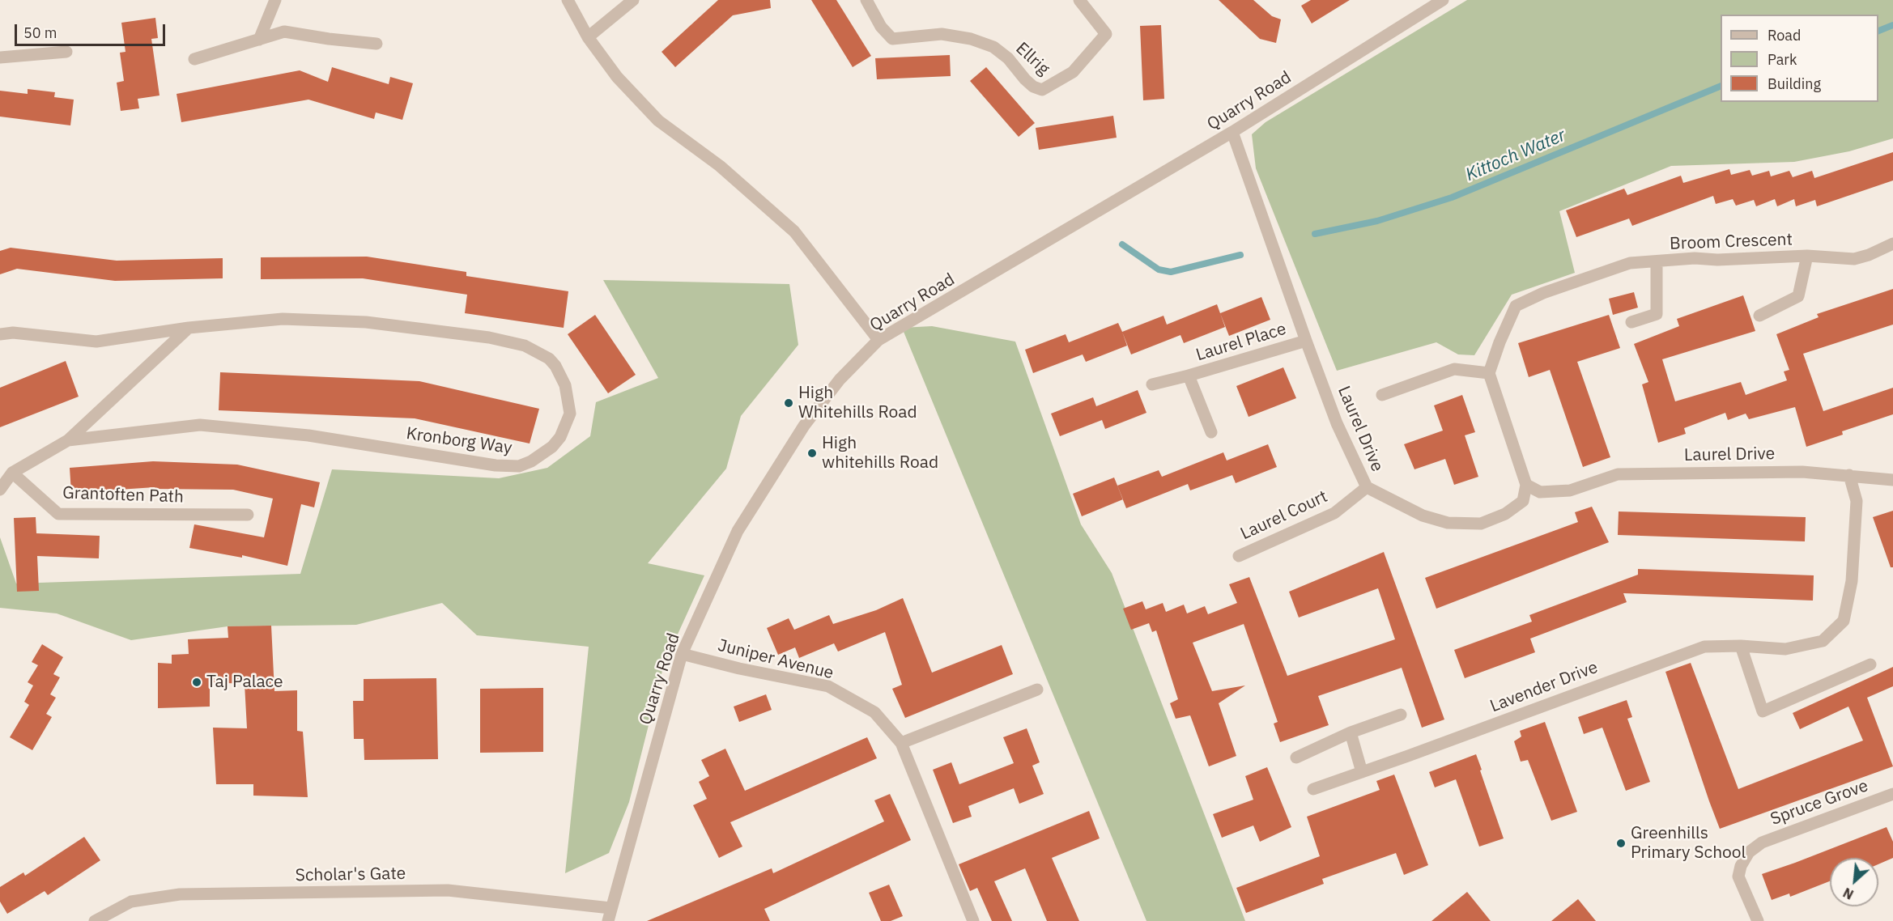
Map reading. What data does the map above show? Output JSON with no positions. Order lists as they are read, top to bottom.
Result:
{
  "streets": {
    "street": [
      "Ellrig",
      "Quarry Road",
      "Broom Crescent",
      "Laurel Place",
      "Laurel Drive",
      "Kronborg Way",
      "Grantoften Path",
      "Laurel Court",
      "Juniper Avenue",
      "Lavender Drive",
      "Spruce Grove",
      "Scholar's Gate"
    ]
  },
  "crossings": [
    ["Quarry Road", "Laurel Drive"],
    ["Quarry Road", "Juniper Avenue"],
    ["Quarry Road", "Scholar's Gate"],
    ["Laurel Place", "Laurel Drive"],
    ["Laurel Drive", "Laurel Court"],
    ["Laurel Drive", "Lavender Drive"],
    ["Kronborg Way", "Grantoften Path"]
  ],
  "water": ["Kittoch Water"],
  "places": [
    "High Whitehills Road",
    "High whitehills Road",
    "Taj Palace",
    "Greenhills Primary School"
  ],
  "legend": ["Road", "Park", "Building"],
  "scale_bar": "50 m",
  "north": "bottom left"
}
